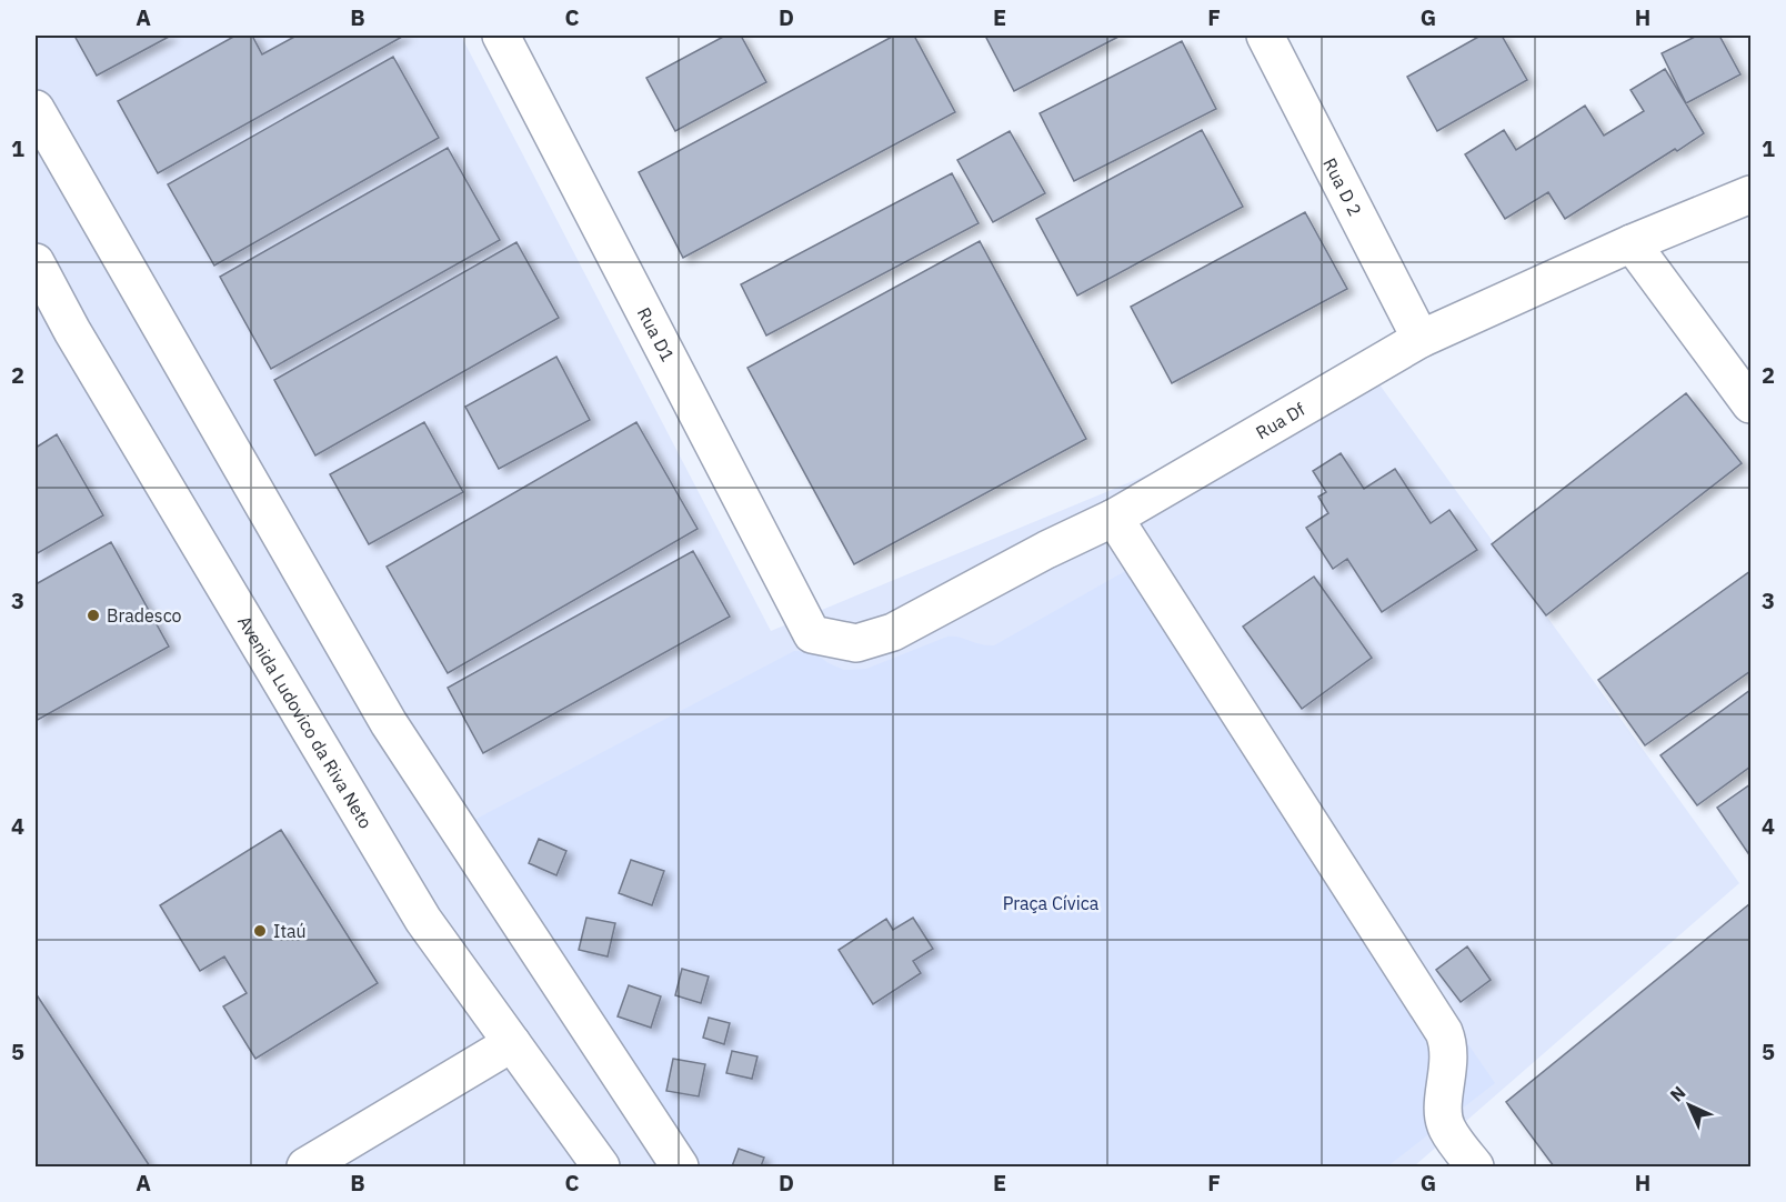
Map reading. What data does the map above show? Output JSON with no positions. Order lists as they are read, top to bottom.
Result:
{
  "streets": {
    "street": [
      "Rua D 2",
      "Rua D1",
      "Rua Df",
      "Avenida Ludovico da Riva Neto"
    ]
  },
  "crossings": [
    ["Rua D 2", "Rua Df"],
    ["Rua D1", "Rua Df"]
  ],
  "parks": ["Praça Cívica"],
  "places": ["Bradesco", "Itaú"],
  "north": "top left",
  "grid": {
    "columns": [
      "A",
      "B",
      "C",
      "D",
      "E",
      "F",
      "G",
      "H"
    ],
    "rows": [
      "1",
      "2",
      "3",
      "4",
      "5"
    ]
  }
}
